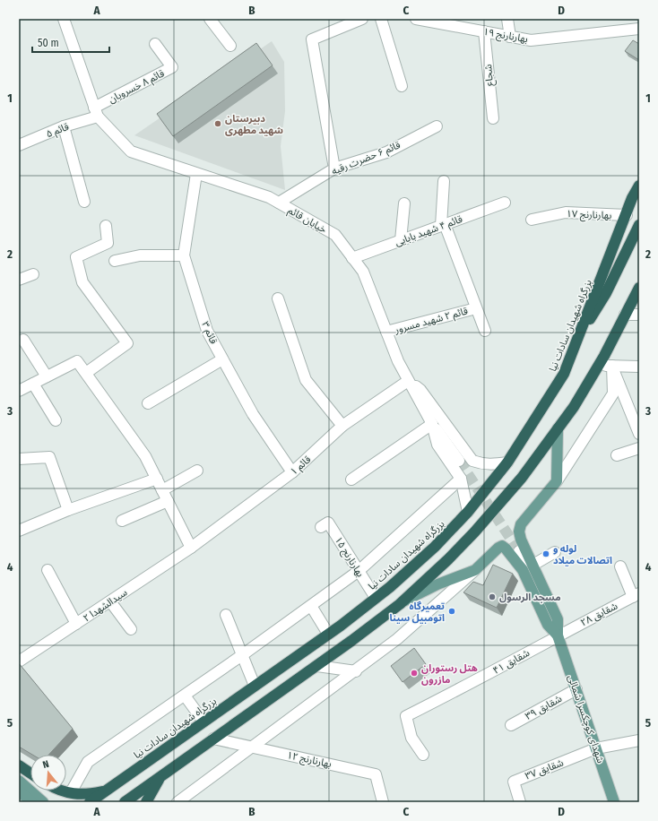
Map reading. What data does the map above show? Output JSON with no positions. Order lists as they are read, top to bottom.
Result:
{
  "streets": {
    "highway": ["بزرگراه شهیدان سادات نیا"],
    "main road": ["شهدای کوچکسرا شمالی"],
    "street": [
      "بهارنارنج ۱۹",
      "شجاع",
      "قائم ۸ خسرویان",
      "قائم ۵",
      "قائم ۶ حضرت رقیه",
      "بهارنارنج ۱۷",
      "خیابان قائم",
      "قائم ۴ شهید بابایی",
      "قائم ۲ شهید مسرور",
      "قائم ۳",
      "قائم ۱",
      "بهارنارنج ۱۵",
      "سیدالشهدا ۲",
      "شقایق ۲۸",
      "شقایق ۴۱",
      "شقایق ۳۹",
      "بهارنارنج ۱۲",
      "شقایق ۳۷"
    ]
  },
  "crossings": [
    ["بهارنارنج ۱۹", "شجاع"],
    ["قائم ۸ خسرویان", "قائم ۵"],
    ["قائم ۸ خسرویان", "خیابان قائم"],
    ["قائم ۵", "خیابان قائم"],
    ["قائم ۶ حضرت رقیه", "خیابان قائم"],
    ["بهارنارنج ۱۷", "بزرگراه شهیدان سادات نیا"],
    ["خیابان قائم", "قائم ۴ شهید بابایی"],
    ["خیابان قائم", "قائم ۲ شهید مسرور"],
    ["خیابان قائم", "بزرگراه شهیدان سادات نیا"],
    ["خیابان قائم", "قائم ۳"],
    ["خیابان قائم", "قائم ۱"],
    ["بزرگراه شهیدان سادات نیا", "بهارنارنج ۱۵"],
    ["قائم ۳", "قائم ۱"],
    ["قائم ۱", "سیدالشهدا ۲"],
    ["شقایق ۲۸", "شقایق ۴۱"],
    ["شقایق ۲۸", "شهدای کوچکسرا شمالی"],
    ["شقایق ۴۱", "شهدای کوچکسرا شمالی"],
    ["شقایق ۳۹", "شهدای کوچکسرا شمالی"],
    ["شهدای کوچکسرا شمالی", "شقایق ۳۷"]
  ],
  "places": [
    "دبیرستان شهید مطهری",
    "لوله و اتصالات میلاد",
    "مسجد الرسول",
    "تعمیرگاه اتومبیل سینا",
    "هتل رستوران مازرون"
  ],
  "scale_bar": "50 m",
  "north": "top",
  "grid": {
    "columns": [
      "A",
      "B",
      "C",
      "D"
    ],
    "rows": [
      "1",
      "2",
      "3",
      "4",
      "5"
    ]
  }
}
